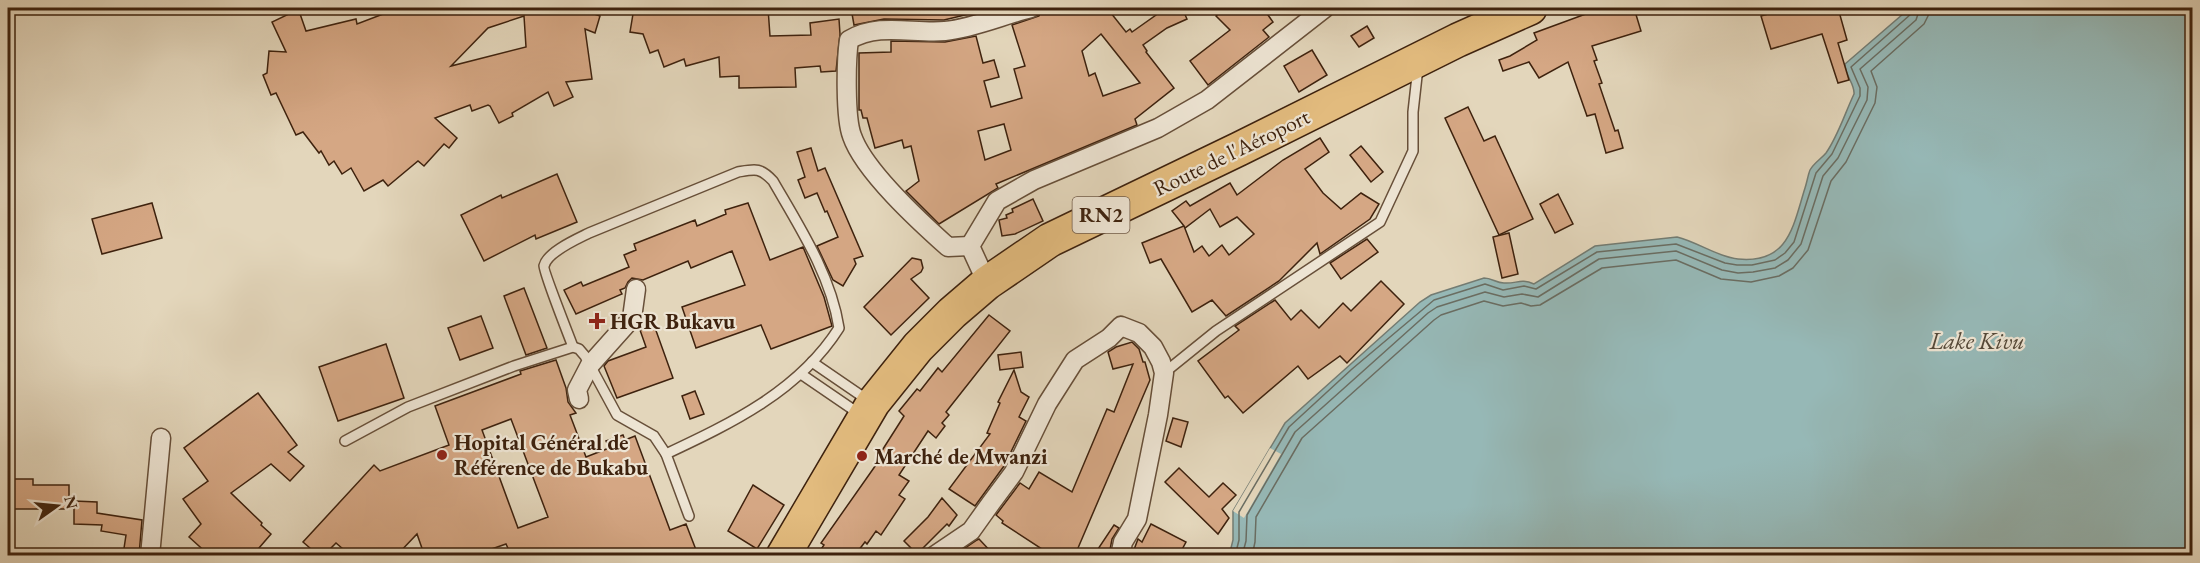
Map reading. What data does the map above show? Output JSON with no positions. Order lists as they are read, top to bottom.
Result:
{
  "streets": {
    "highway": ["Route de l'Aéroport", "RN2"]
  },
  "water": ["Lake Kivu"],
  "places": {
    "health": ["HGR Bukavu"],
    "other": ["Hopital Général de Référence de Bukabu", "Marché de Mwanzi"]
  },
  "north": "right"
}
